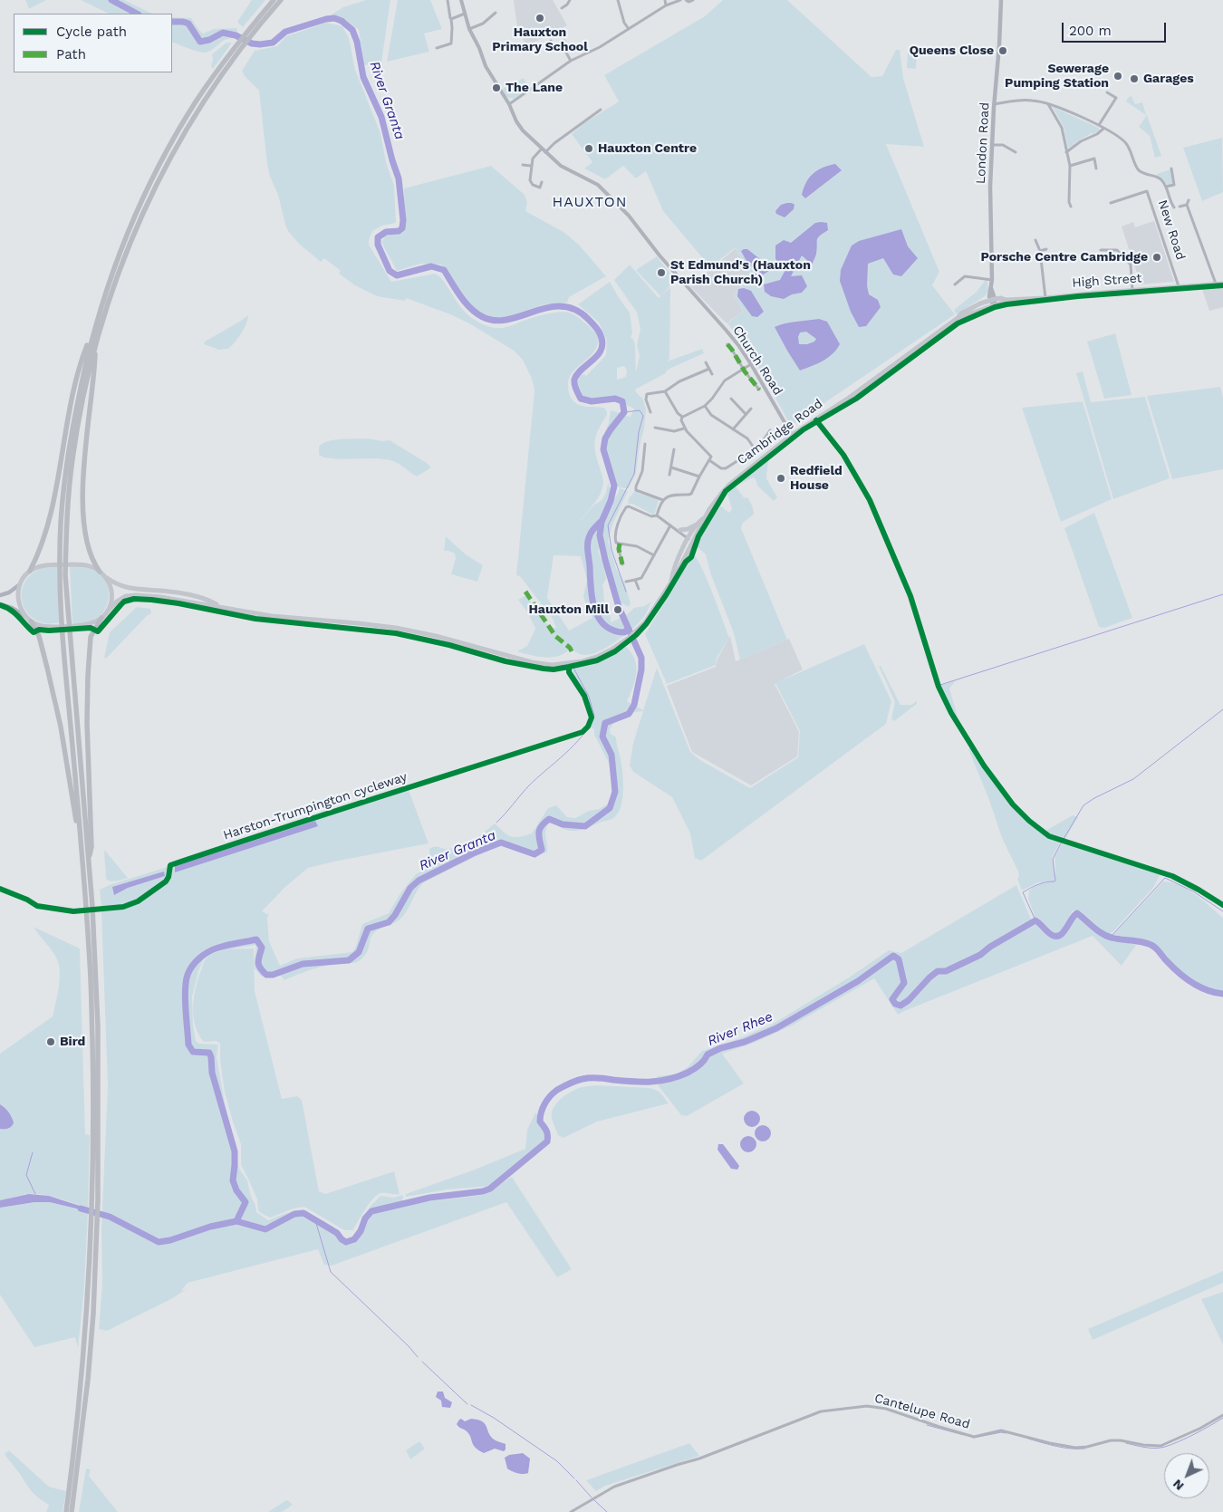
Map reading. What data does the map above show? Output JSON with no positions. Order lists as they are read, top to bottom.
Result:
{
  "streets": {
    "highway": ["High Street", "Cambridge Road"],
    "main road": ["London Road"],
    "street": ["New Road", "Church Road", "Cantelupe Road"],
    "cycle path": ["Harston-Trumpington cycleway"]
  },
  "crossings": [
    ["London Road", "High Street"],
    ["London Road", "Cambridge Road"],
    ["New Road", "High Street"],
    ["High Street", "Cambridge Road"],
    ["Church Road", "Cambridge Road"]
  ],
  "districts": ["HAUXTON"],
  "water": ["River Granta", "River Rhee"],
  "places": [
    "Hauxton Primary School",
    "Queens Close",
    "Sewerage Pumping Station",
    "Garages",
    "The Lane",
    "Hauxton Centre",
    "Porsche Centre Cambridge",
    "St Edmund's (Hauxton Parish Church)",
    "Redfield House",
    "Hauxton Mill",
    "Bird"
  ],
  "legend": ["Cycle path", "Path"],
  "scale_bar": "200 m",
  "north": "bottom left"
}
